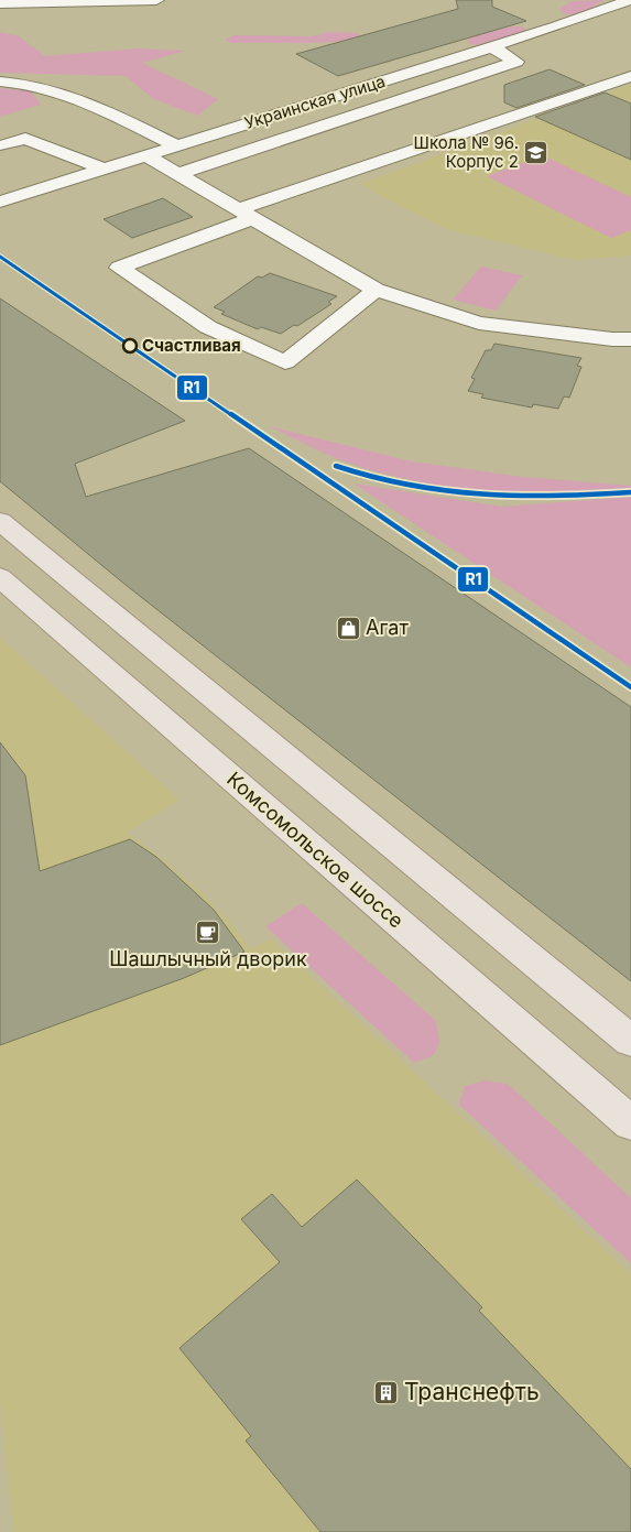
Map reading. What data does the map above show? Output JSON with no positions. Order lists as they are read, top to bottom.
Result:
{
  "streets": {
    "main road": ["Комсомольское шоссе"],
    "street": ["Украинская улица"]
  },
  "places": {
    "school or university": ["Школа № 96. Корпус 2"],
    "other": ["Счастливая"],
    "shop": ["Агат"],
    "cafe": ["Шашлычный дворик"],
    "building": ["Транснефть"]
  },
  "lines": ["transit line R1"]
}
